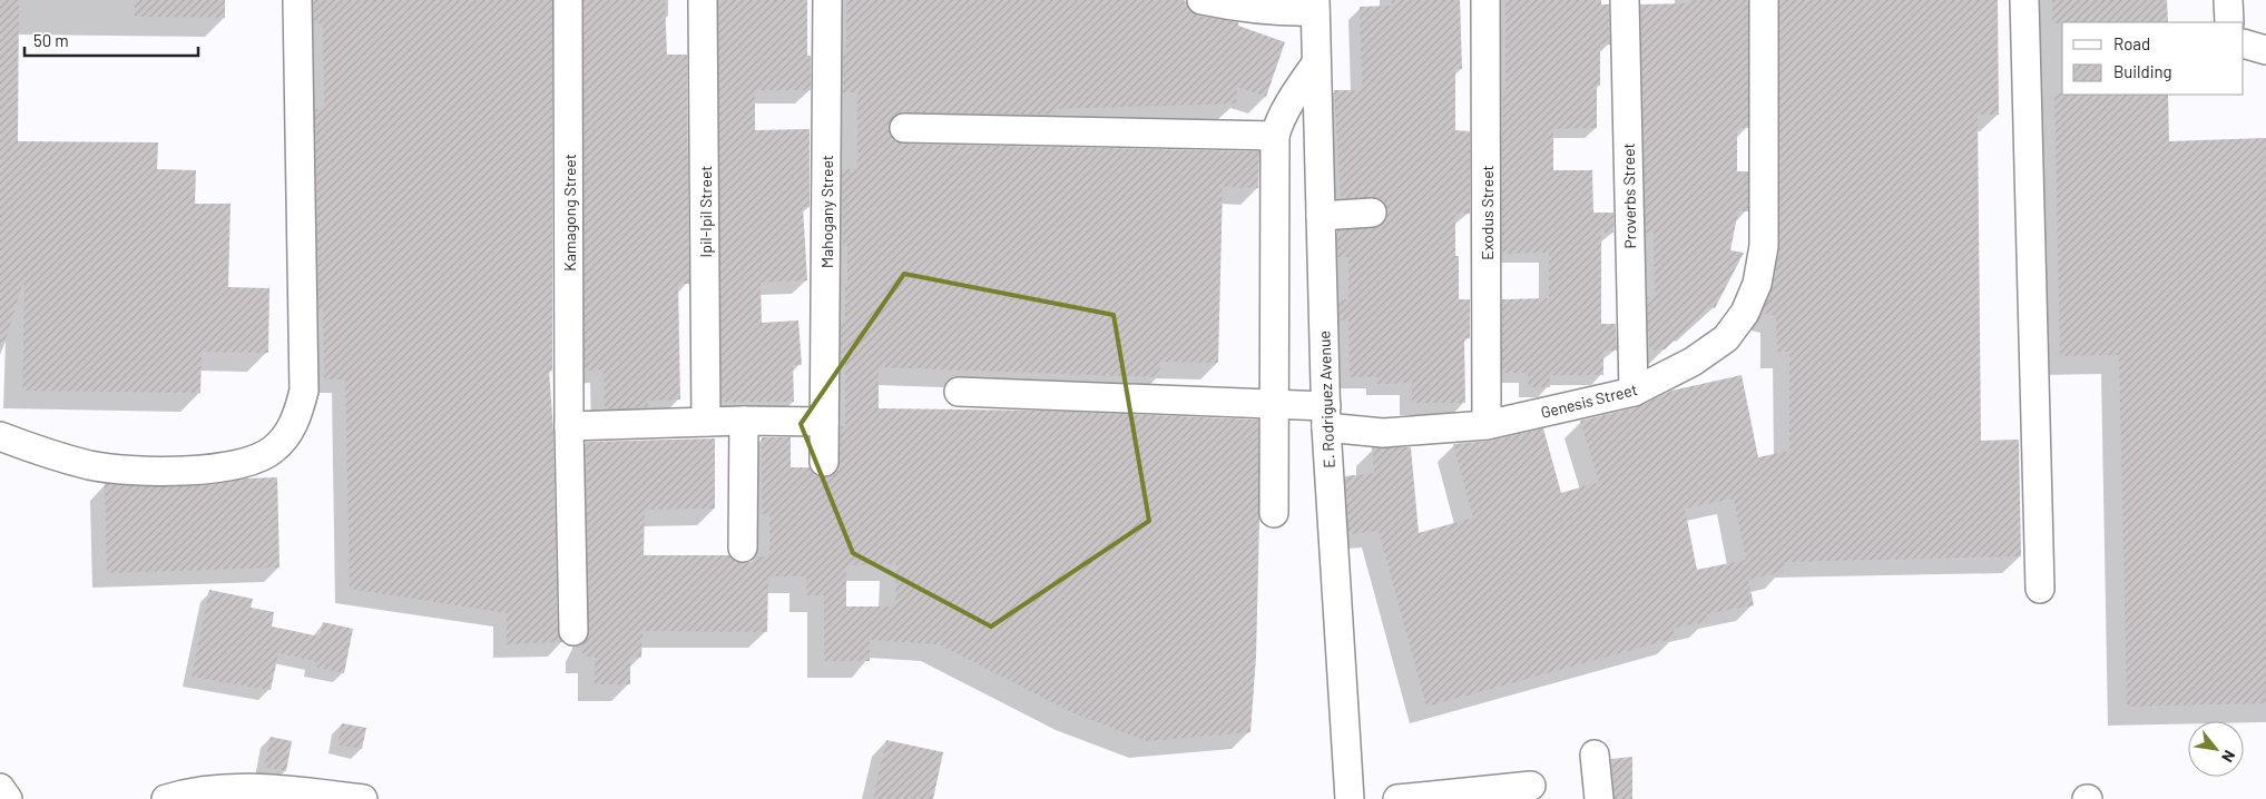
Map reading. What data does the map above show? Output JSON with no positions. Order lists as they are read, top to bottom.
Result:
{
  "streets": {
    "street": [
      "Proverbs Street",
      "Ipil-Ipil Street",
      "Mahogany Street",
      "Kamagong Street",
      "Exodus Street",
      "E. Rodriguez Avenue",
      "Genesis Street"
    ]
  },
  "crossings": [
    ["Proverbs Street", "Genesis Street"],
    ["Exodus Street", "Genesis Street"],
    ["E. Rodriguez Avenue", "Genesis Street"]
  ],
  "legend": ["Road", "Building"],
  "scale_bar": "50 m",
  "north": "bottom right"
}
